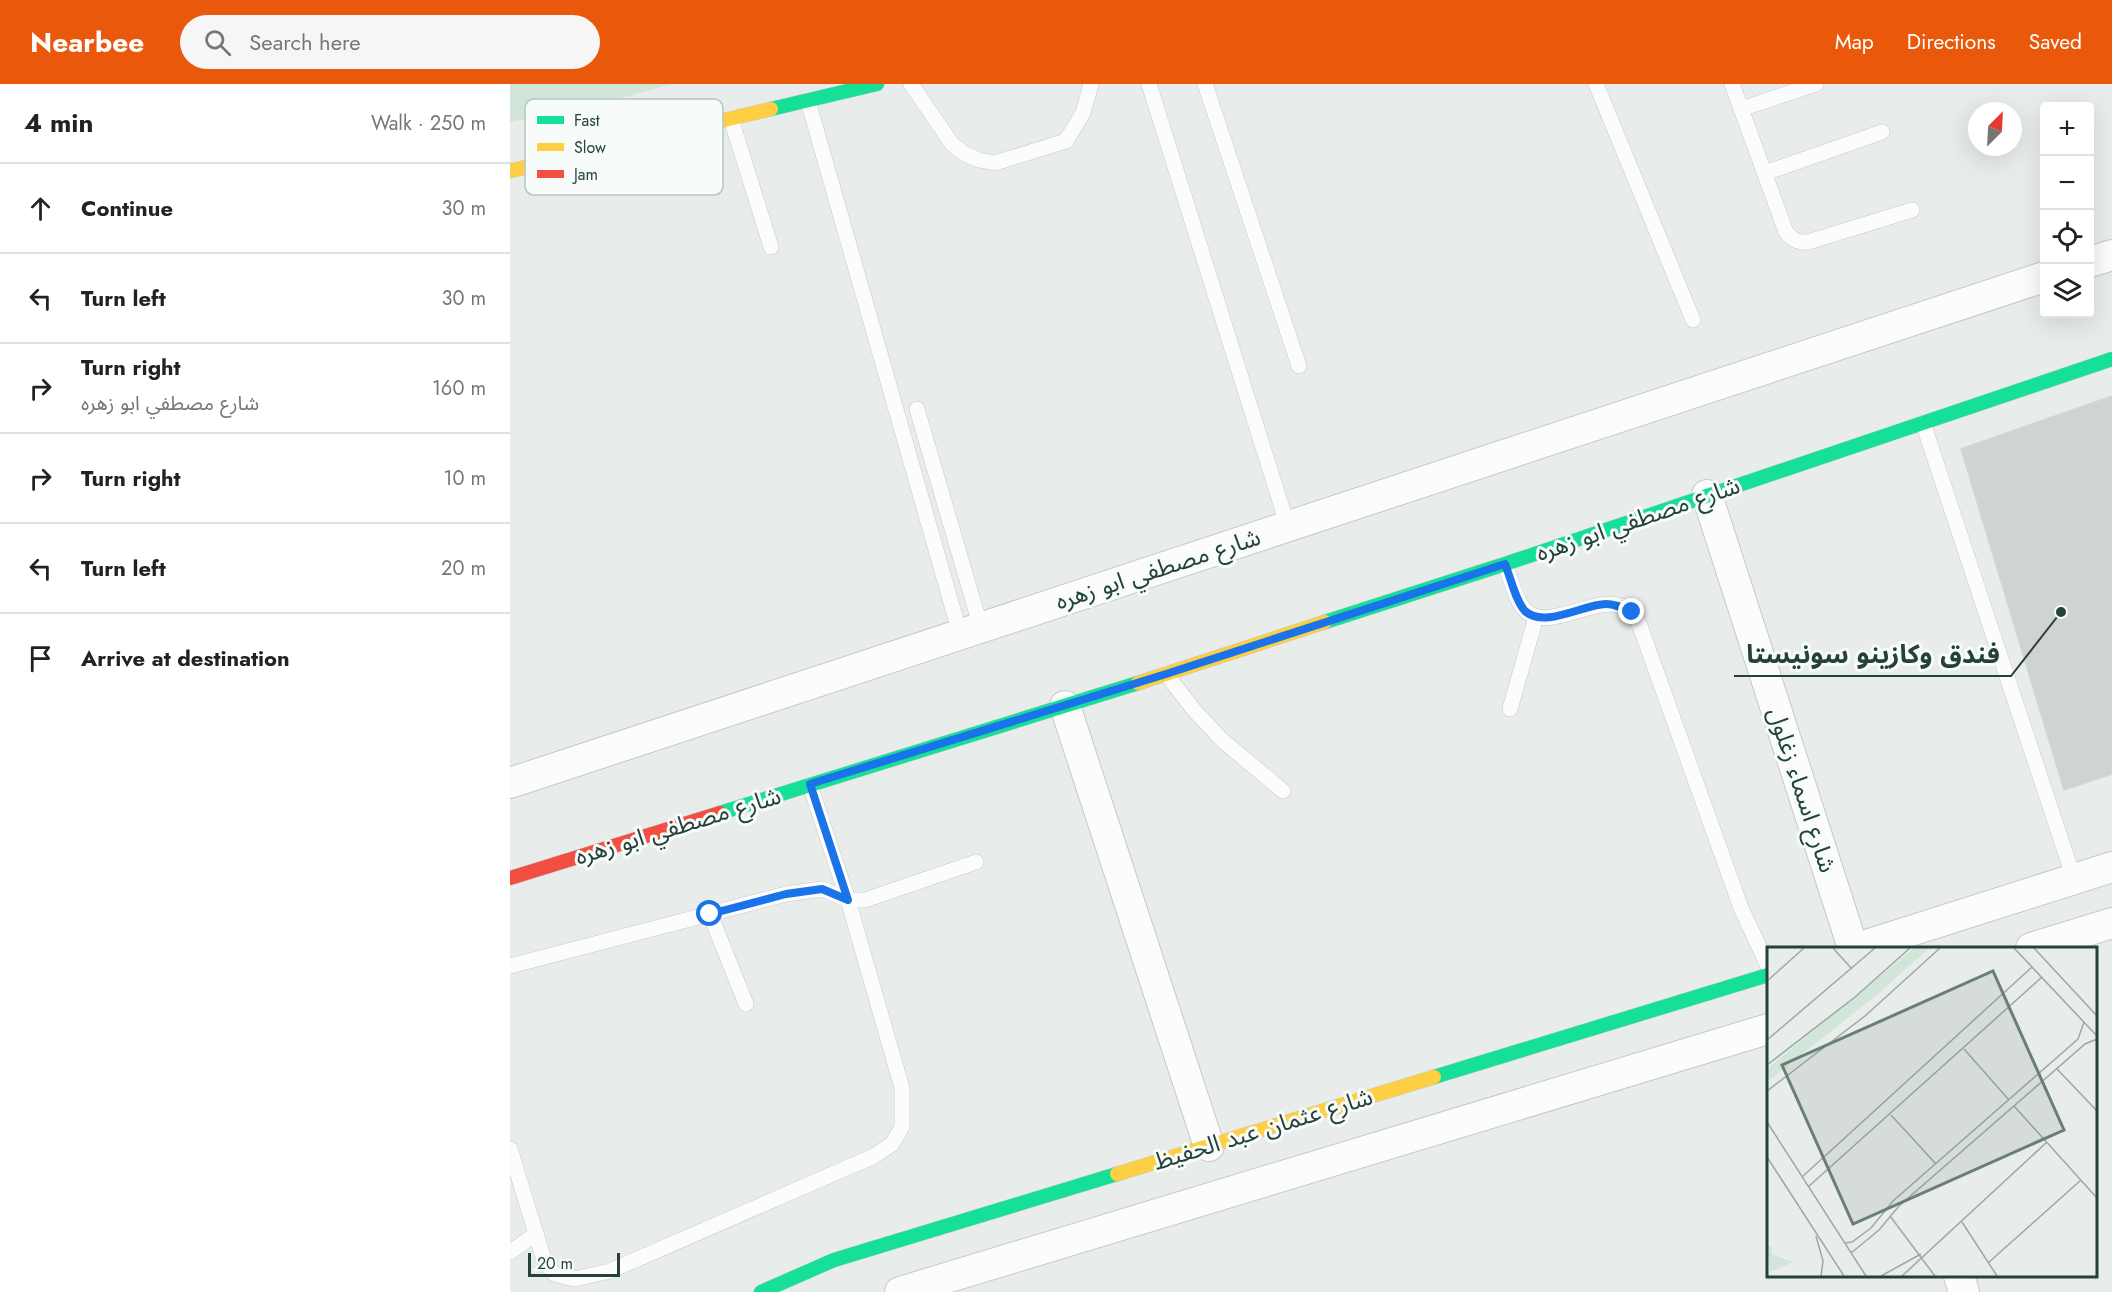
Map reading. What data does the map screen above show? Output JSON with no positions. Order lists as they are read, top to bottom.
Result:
{
  "streets": {
    "main road": ["شارع مصطفي ابو زهره", "شارع عثمان عبد الحفيظ"],
    "street": ["شارع اسماء زغلول"]
  },
  "crossings": [
    ["شارع مصطفي ابو زهره", "شارع اسماء زغلول"]
  ],
  "places": ["فندق وكازينو سونيستا"],
  "legend": ["Fast", "Slow", "Jam"],
  "scale_bar": "20 m",
  "north": "top right",
  "page": {
    "header": "Nearbee",
    "search": "Search here",
    "nav": ["Map", "Directions", "Saved"],
    "heading": ["4 min", "Walk · 250 m"],
    "map_buttons": ["+", "−"],
    "list": [
      ["Continue", "30 m"],
      ["Turn left", "30 m"],
      ["Turn right", "شارع مصطفي ابو زهره", "160 m"],
      ["Turn right", "10 m"],
      ["Turn left", "20 m"],
      "Arrive at destination"
    ],
    "scale": "20 m"
  }
}
